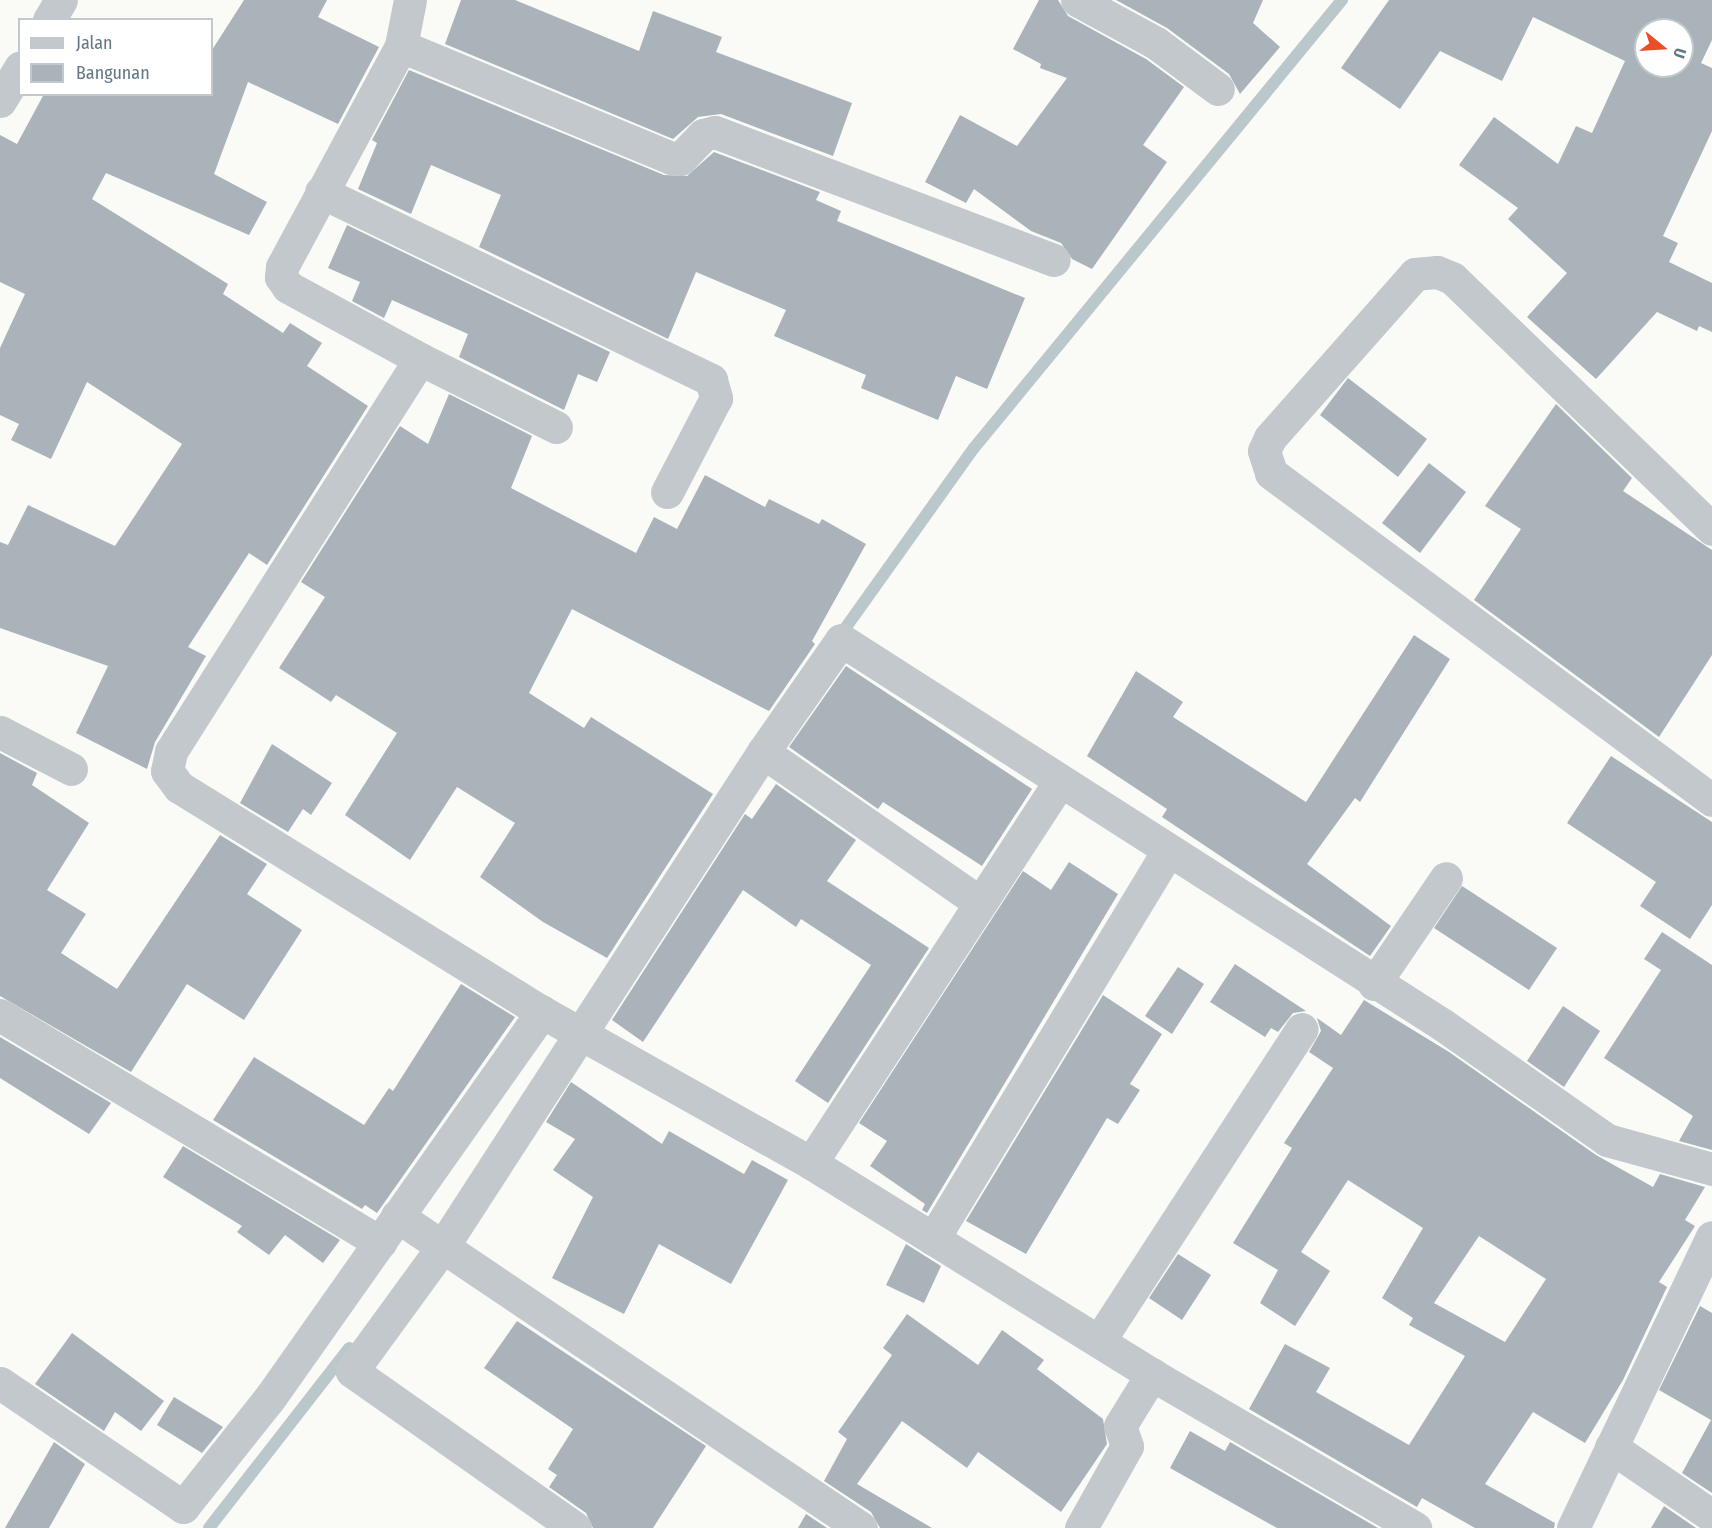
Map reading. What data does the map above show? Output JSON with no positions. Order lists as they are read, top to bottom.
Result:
{
  "legend": ["Jalan", "Bangunan"],
  "north": "right"
}
